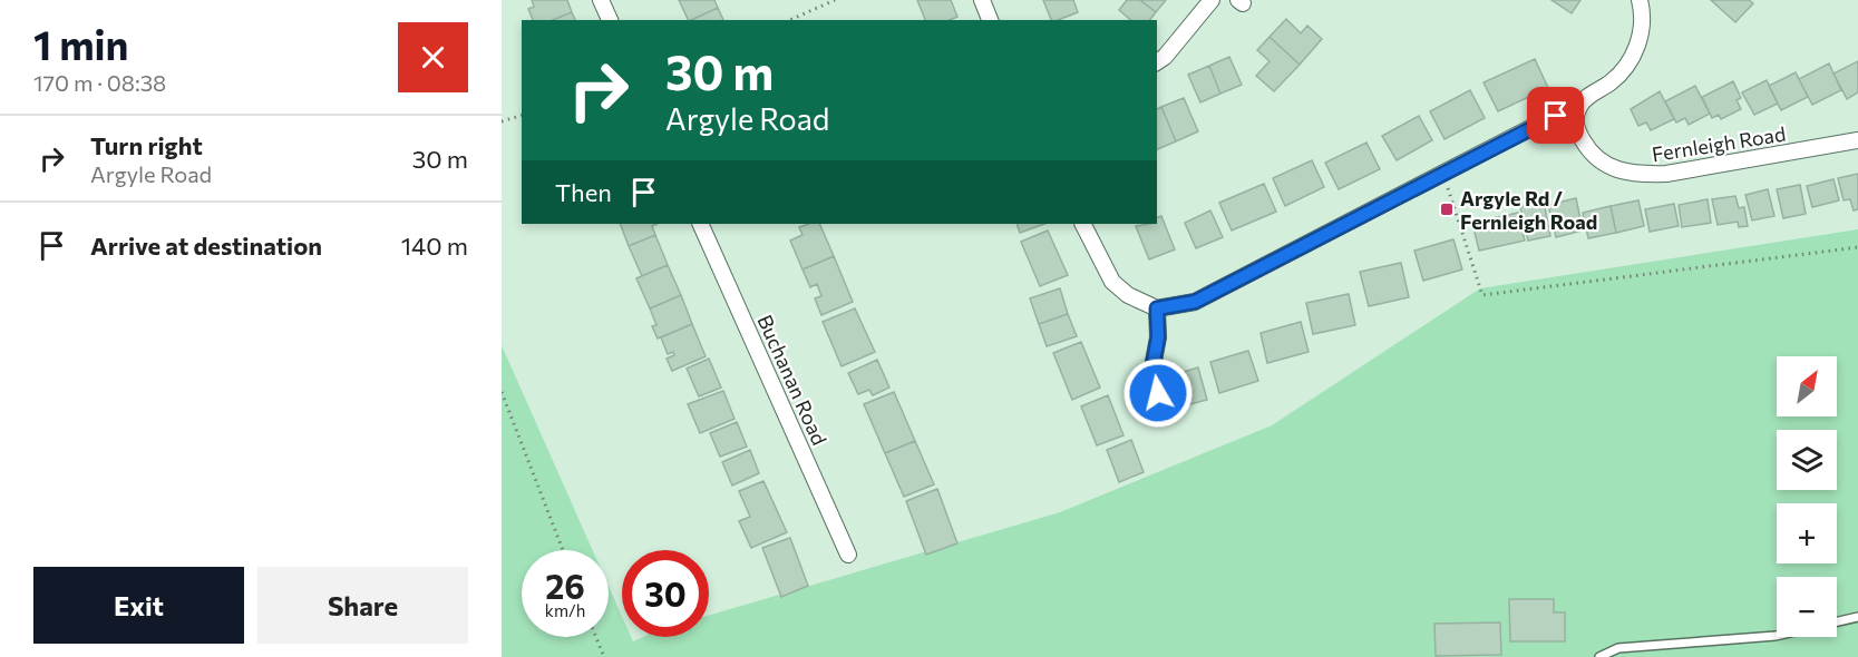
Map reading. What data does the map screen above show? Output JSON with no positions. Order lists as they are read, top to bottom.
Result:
{
  "streets": {
    "street": ["Fernleigh Road", "Buchanan Road"]
  },
  "places": {
    "transit": ["Argyle Rd / Fernleigh Road"]
  },
  "north": "top right",
  "page": {
    "heading": ["1 min", "170 m · 08:38"],
    "turn": ["30 m", "Argyle Road"],
    "list": [
      {
        "name": "Turn right",
        "note": "Argyle Road",
        "value": "30 m"
      },
      {
        "name": "Arrive at destination",
        "value": "140 m"
      }
    ],
    "then": "Then",
    "map_buttons": ["+", "−"],
    "speed": "26 km/h",
    "limit": "30",
    "buttons": ["Exit", "Share"]
  }
}
